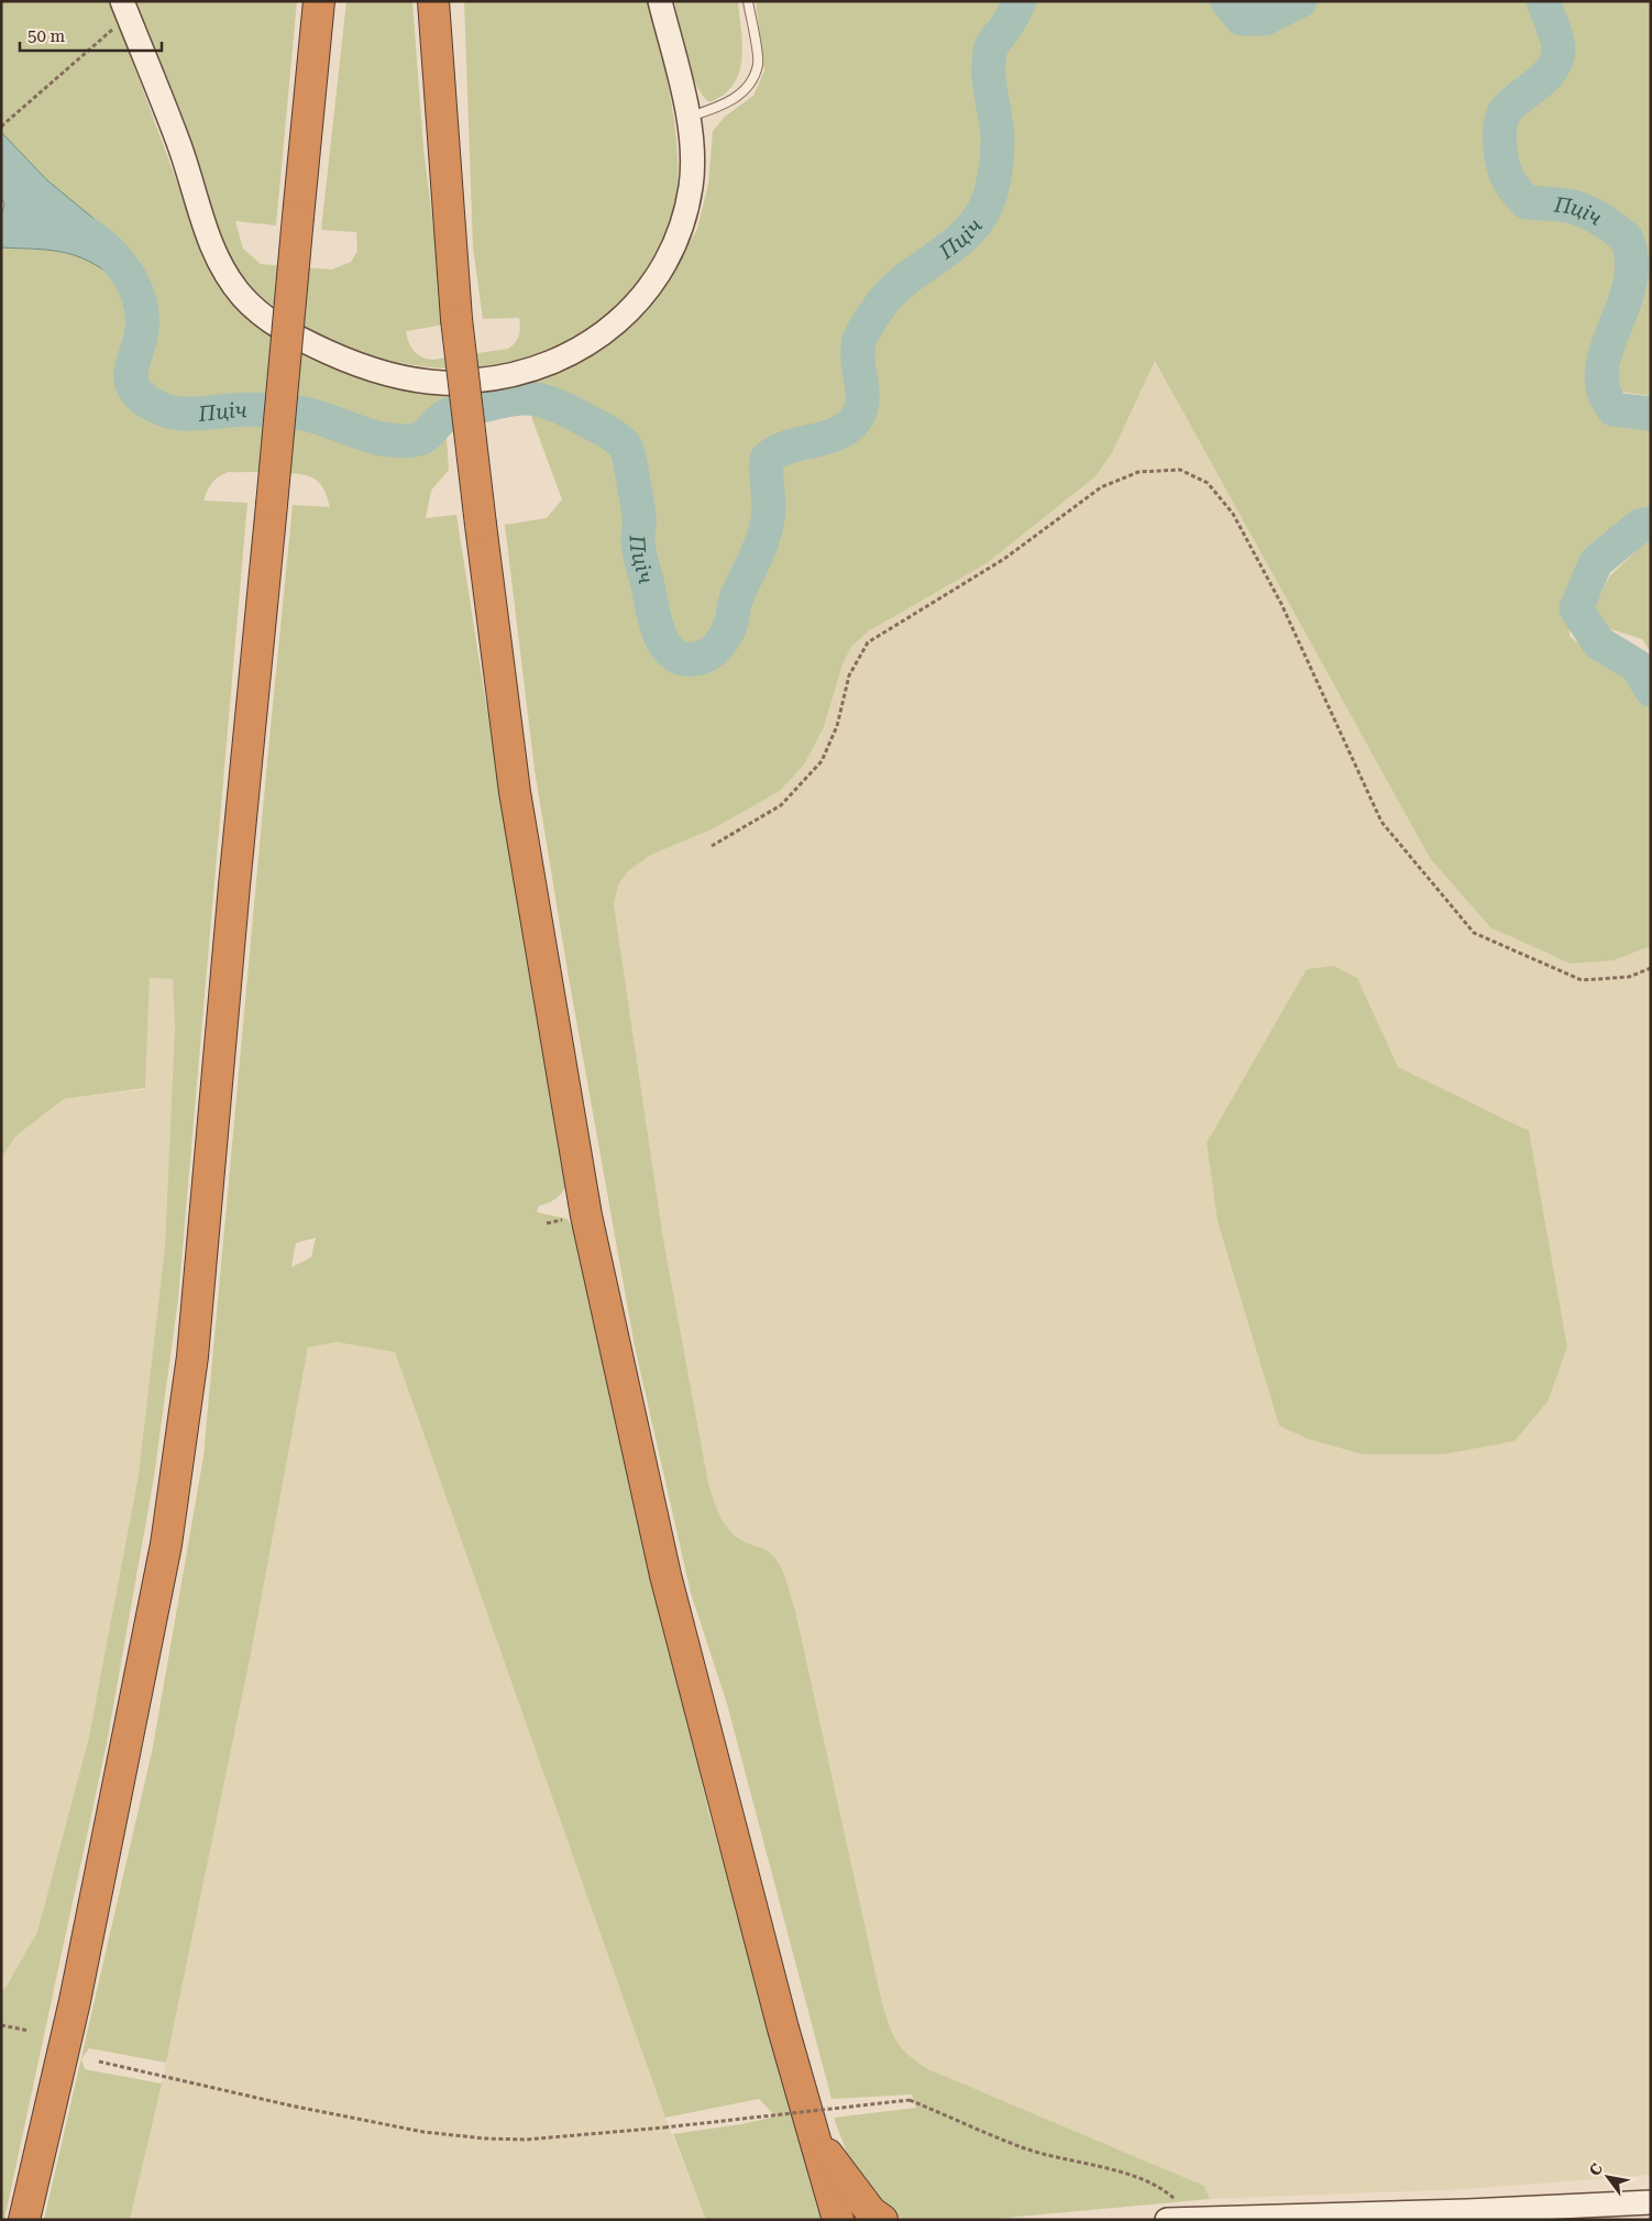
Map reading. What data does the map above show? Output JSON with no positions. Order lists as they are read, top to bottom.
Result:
{
  "water": ["Пціч"],
  "scale_bar": "50 m",
  "north": "top left"
}
